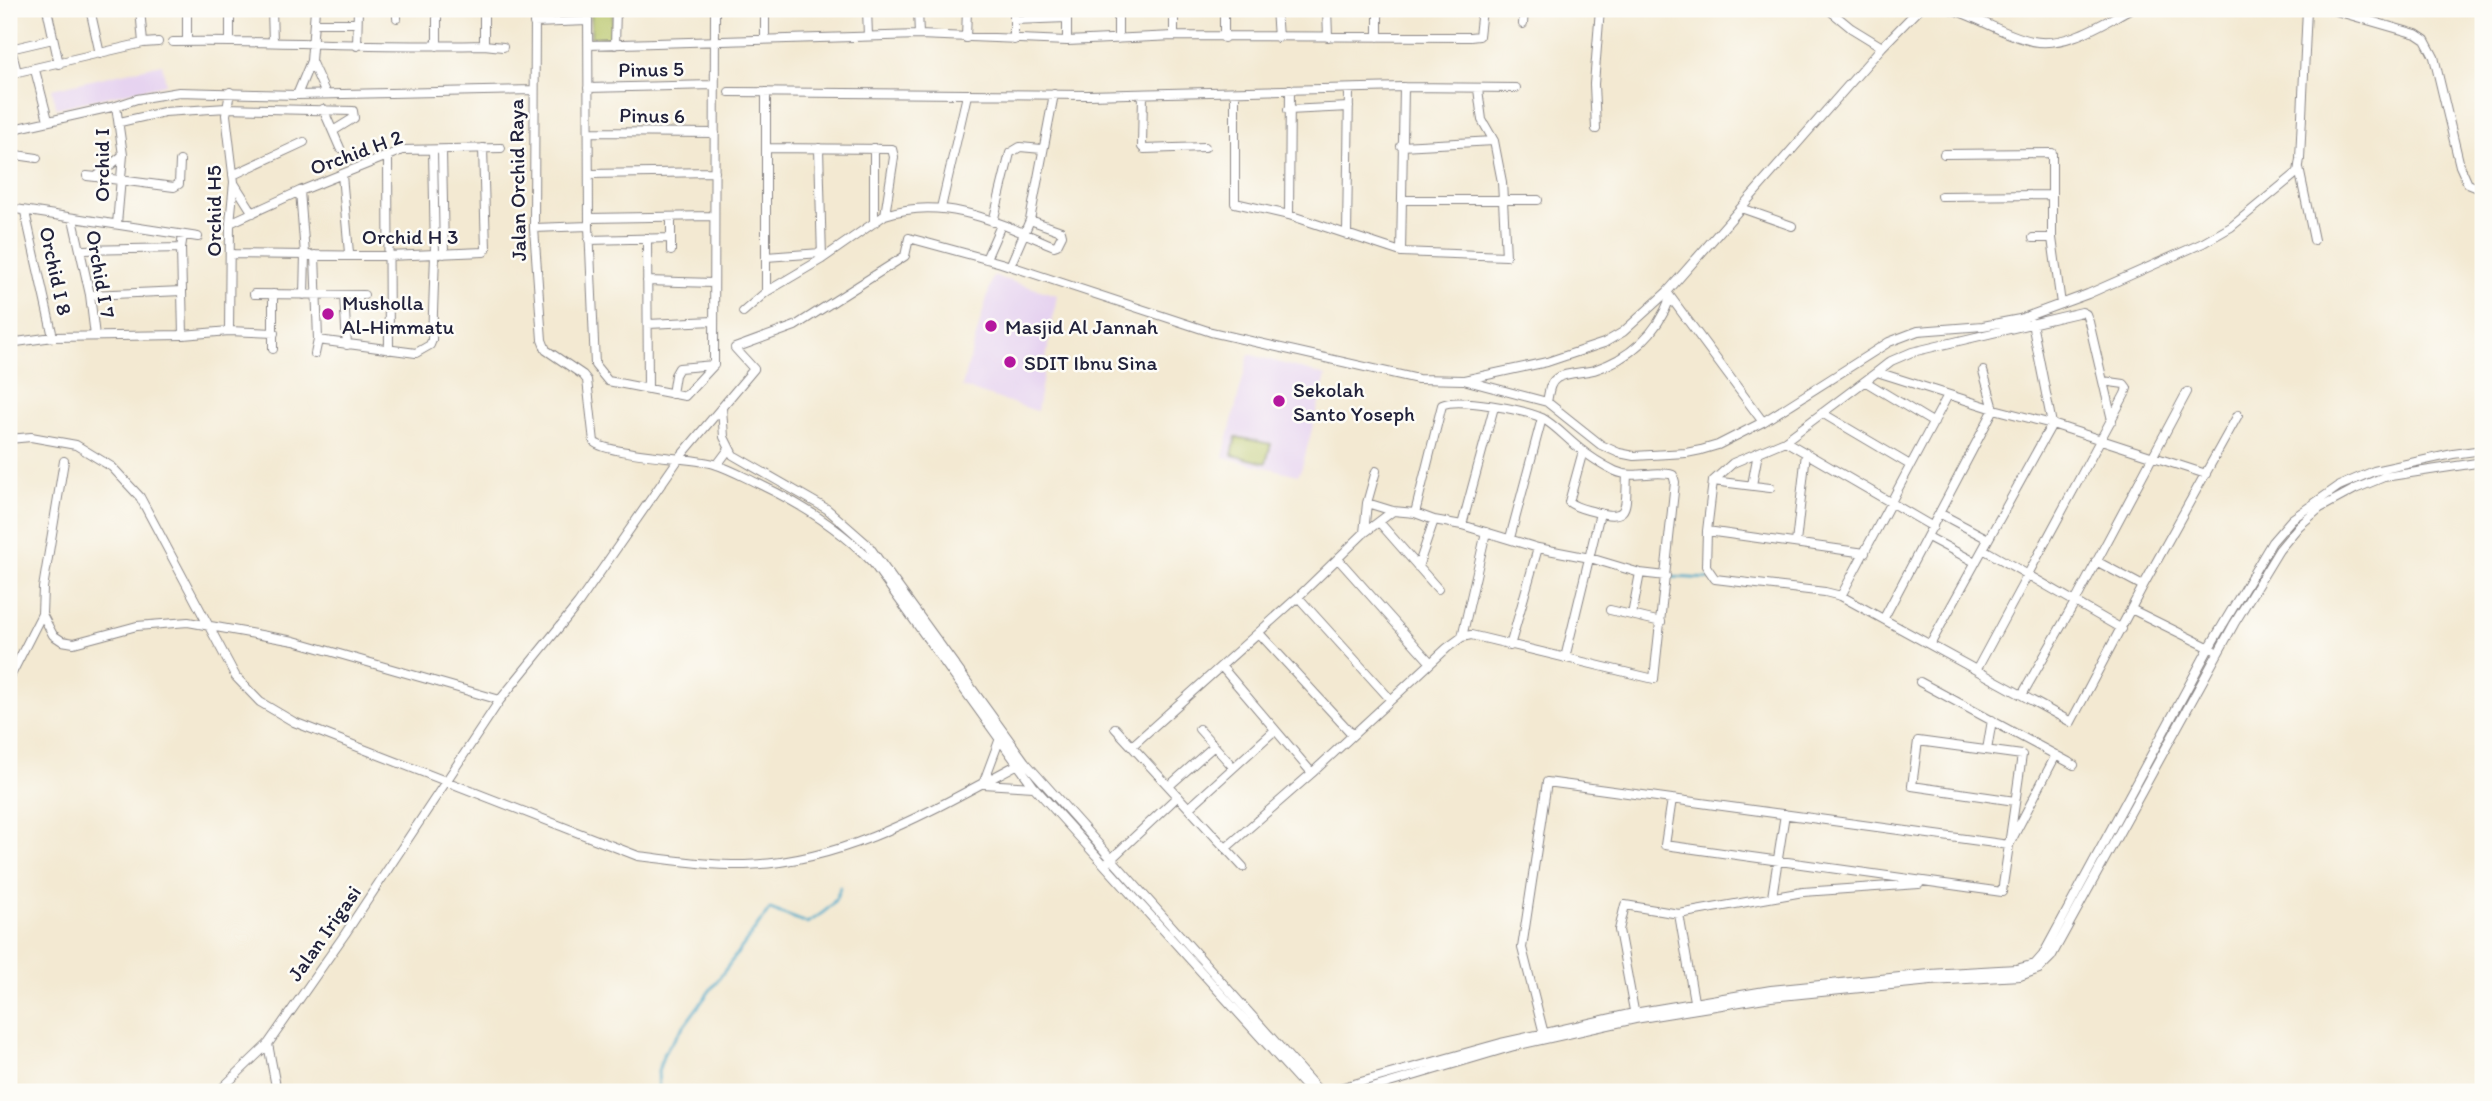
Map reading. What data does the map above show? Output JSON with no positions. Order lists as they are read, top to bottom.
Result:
{
  "streets": {
    "street": [
      "Pinus 5",
      "Pinus 6",
      "Orchid H 2",
      "Orchid I",
      "Jalan Orchid Raya",
      "Orchid H5",
      "Orchid H 3",
      "Orchid I 8",
      "Orchid I 7",
      "Jalan Irigasi"
    ]
  },
  "crossings": [
    ["Orchid H 2", "Orchid H5"],
    ["Orchid H 2", "Orchid H 3"],
    ["Jalan Orchid Raya", "Jalan Irigasi"],
    ["Orchid H5", "Orchid H 3"]
  ],
  "places": [
    "Musholla Al-Himmatu",
    "Masjid Al Jannah",
    "SDIT Ibnu Sina",
    "Sekolah Santo Yoseph"
  ]
}
